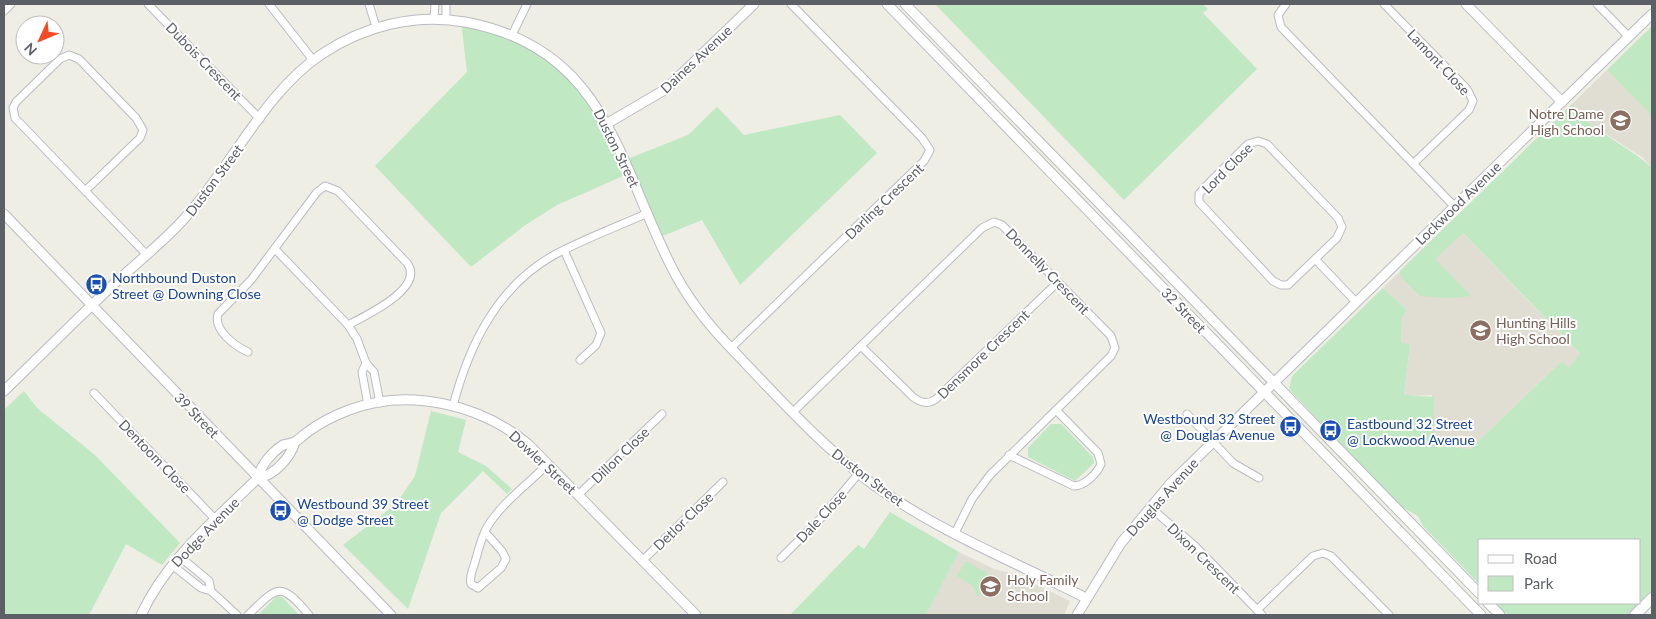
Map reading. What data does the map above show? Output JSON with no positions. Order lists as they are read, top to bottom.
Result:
{
  "streets": {
    "street": [
      "Daines Avenue",
      "Dubois Crescent",
      "Lamont Close",
      "Duston Street",
      "Lord Close",
      "Darling Crescent",
      "Lockwood Avenue",
      "Donnelly Crescent",
      "32 Street",
      "Densmore Crescent",
      "39 Street",
      "Dillon Close",
      "Dentoom Close",
      "Dowler Street",
      "Douglas Avenue",
      "Dale Close",
      "Detlor Close",
      "Dodge Avenue",
      "Dixon Crescent"
    ]
  },
  "crossings": [
    ["Daines Avenue", "Duston Street"],
    ["Dubois Crescent", "Duston Street"],
    ["Duston Street", "Darling Crescent"],
    ["Duston Street", "Donnelly Crescent"],
    ["Duston Street", "39 Street"],
    ["Duston Street", "Douglas Avenue"],
    ["Duston Street", "Dale Close"],
    ["Lockwood Avenue", "32 Street"],
    ["Lockwood Avenue", "Douglas Avenue"],
    ["Donnelly Crescent", "Densmore Crescent"],
    ["32 Street", "Douglas Avenue"],
    ["39 Street", "Dowler Street"],
    ["39 Street", "Dodge Avenue"],
    ["Dillon Close", "Dowler Street"],
    ["Dentoom Close", "Dodge Avenue"],
    ["Dowler Street", "Detlor Close"],
    ["Dowler Street", "Dodge Avenue"],
    ["Douglas Avenue", "Dixon Crescent"]
  ],
  "places": {
    "school or university": ["Notre Dame High School", "Hunting Hills High School", "Holy Family School"],
    "bus stop": [
      "Northbound Duston Street @ Downing Close",
      "Westbound 32 Street @ Douglas Avenue",
      "Eastbound 32 Street @ Lockwood Avenue",
      "Westbound 39 Street @ Dodge Street"
    ]
  },
  "legend": ["Road", "Park"],
  "north": "bottom left"
}
